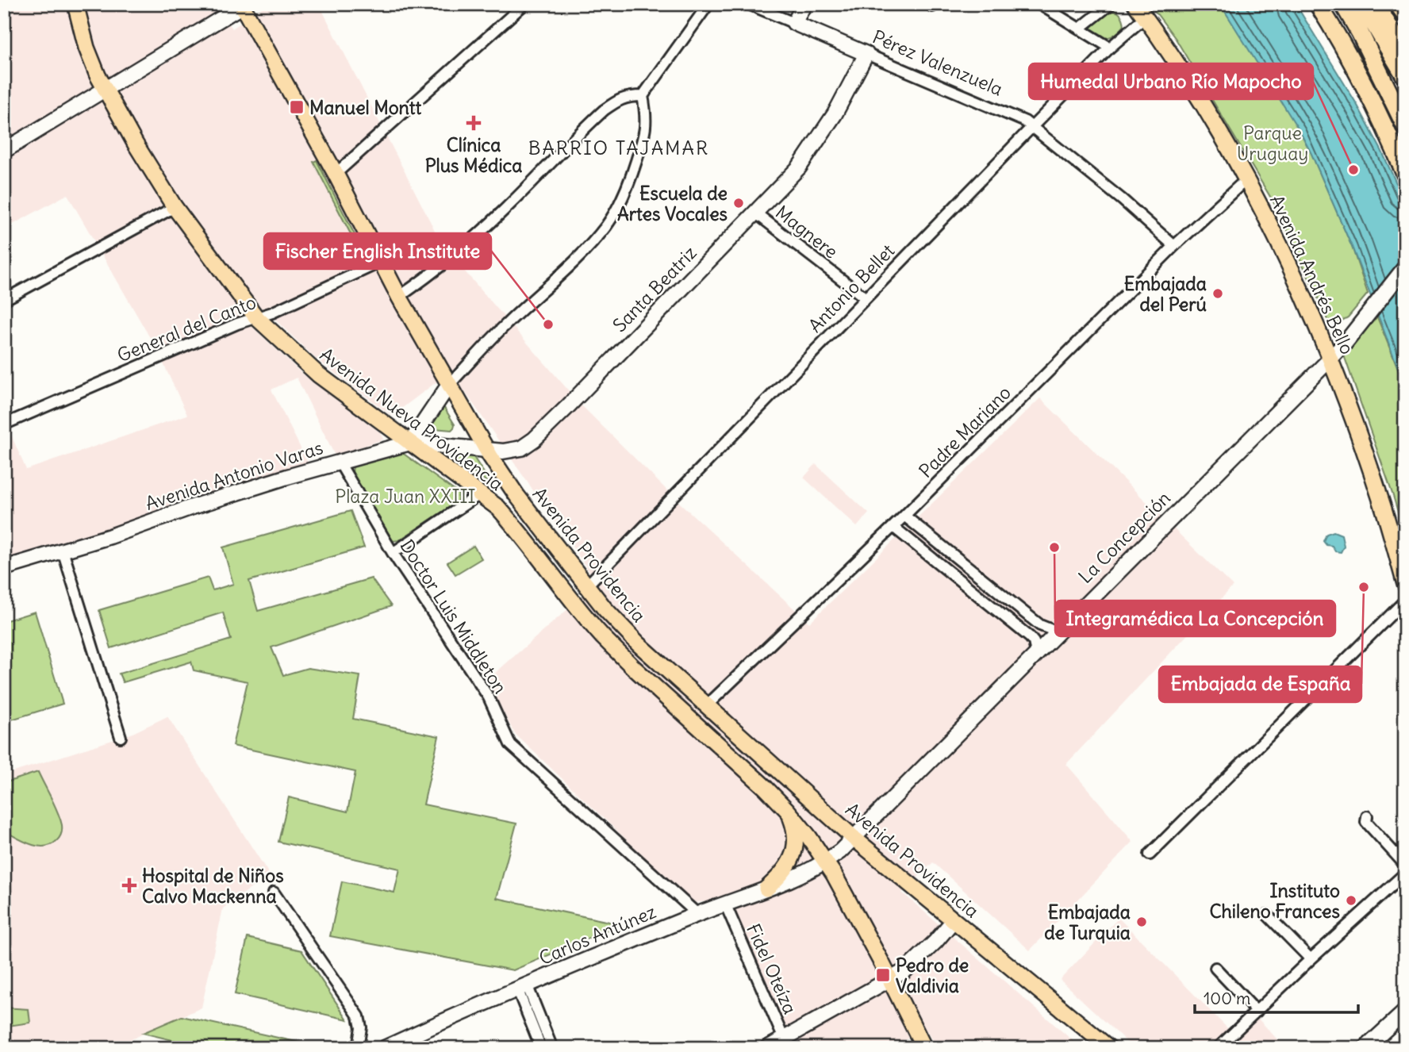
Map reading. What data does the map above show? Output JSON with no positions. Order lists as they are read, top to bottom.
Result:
{
  "streets": {
    "main road": ["Avenida Andrés Bello", "Avenida Nueva Providencia", "Avenida Providencia"],
    "street": [
      "Pérez Valenzuela",
      "Magnere",
      "Antonio Bellet",
      "Santa Beatriz",
      "General del Canto",
      "Padre Mariano",
      "Avenida Antonio Varas",
      "La Concepción",
      "Doctor Luis Middleton",
      "Carlos Antúnez",
      "Fidel Oteíza"
    ]
  },
  "crossings": [
    ["Pérez Valenzuela", "Antonio Bellet"],
    ["Pérez Valenzuela", "Santa Beatriz"],
    ["Pérez Valenzuela", "Padre Mariano"],
    ["Magnere", "Antonio Bellet"],
    ["Magnere", "Santa Beatriz"],
    ["Avenida Andrés Bello", "Antonio Bellet"],
    ["Avenida Andrés Bello", "Padre Mariano"],
    ["Avenida Andrés Bello", "La Concepción"],
    ["Antonio Bellet", "Avenida Providencia"],
    ["Santa Beatriz", "Avenida Nueva Providencia"],
    ["Santa Beatriz", "Avenida Antonio Varas"],
    ["Santa Beatriz", "Avenida Providencia"],
    ["General del Canto", "Avenida Nueva Providencia"],
    ["General del Canto", "Avenida Providencia"],
    ["Avenida Nueva Providencia", "Avenida Antonio Varas"],
    ["Avenida Nueva Providencia", "La Concepción"],
    ["Avenida Nueva Providencia", "Carlos Antúnez"],
    ["Padre Mariano", "Avenida Providencia"],
    ["Avenida Antonio Varas", "Doctor Luis Middleton"],
    ["La Concepción", "Avenida Providencia"],
    ["La Concepción", "Carlos Antúnez"],
    ["Doctor Luis Middleton", "Carlos Antúnez"],
    ["Carlos Antúnez", "Fidel Oteíza"]
  ],
  "districts": ["BARRIO TAJAMAR"],
  "parks": ["Parque Uruguay", "Plaza Juan XXIII"],
  "places": {
    "transit": ["Manuel Montt", "Pedro de Valdivia"],
    "health": ["Clínica Plus Médica", "Hospital de Niños Calvo Mackenna"],
    "other": [
      "Humedal Urbano Río Mapocho",
      "Escuela de Artes Vocales",
      "Embajada del Perú",
      "Fischer English Institute",
      "Integramédica La Concepción",
      "Embajada de España",
      "Instituto Chileno Frances",
      "Embajada de Turquia"
    ]
  },
  "scale_bar": "100 m"
}
